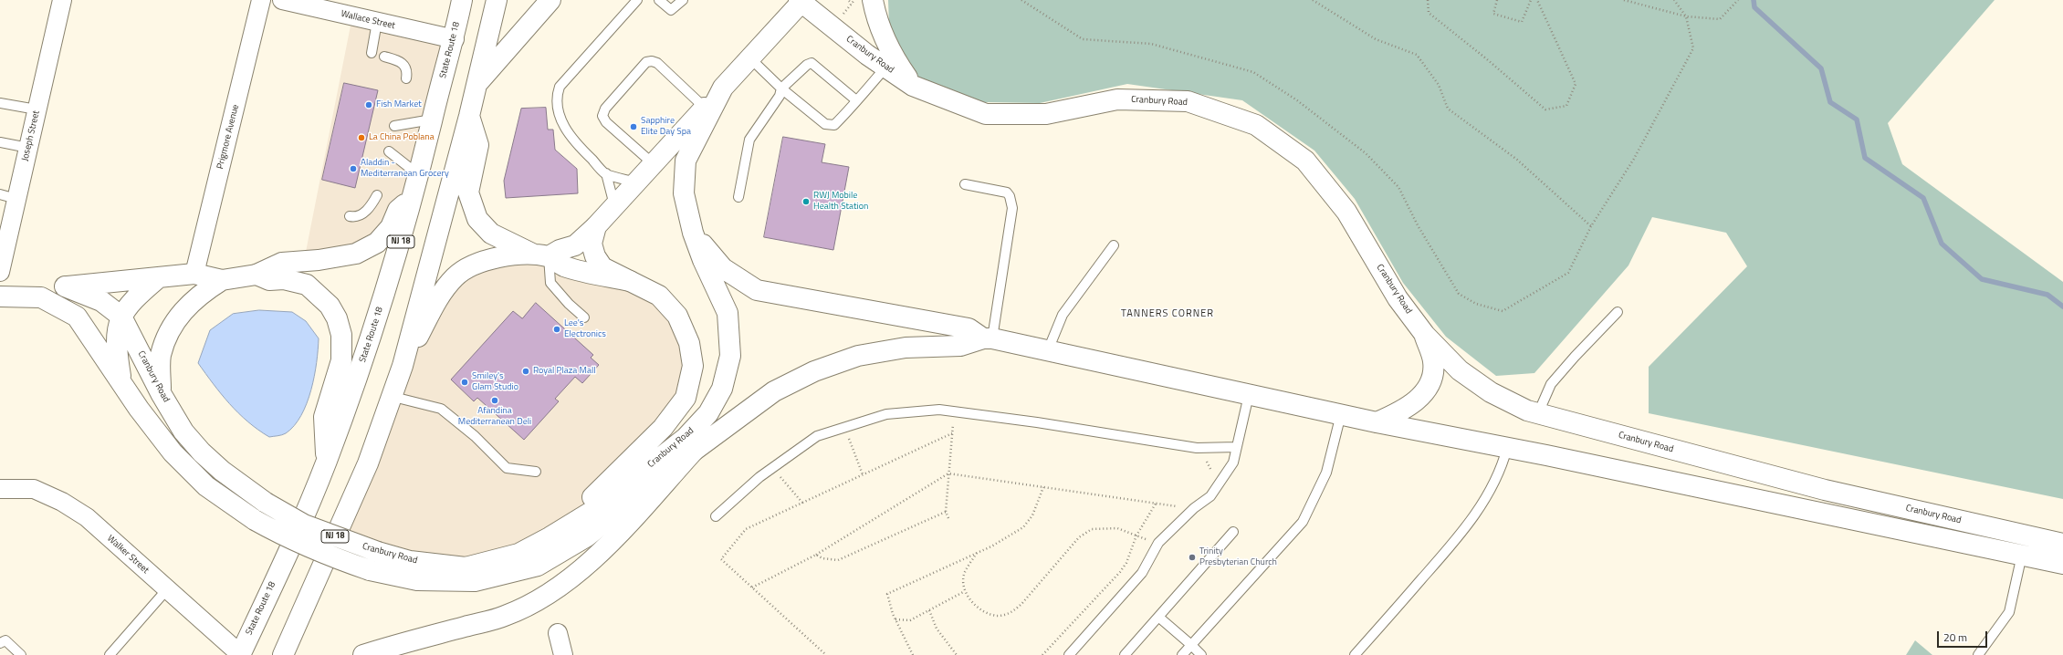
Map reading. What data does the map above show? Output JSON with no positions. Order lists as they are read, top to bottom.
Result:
{
  "streets": {
    "main road": ["State Route 18", "Cranbury Road", "NJ 18"],
    "street": [
      "Wallace Street",
      "Joseph Street",
      "Prigmore Avenue",
      "Walker Street"
    ]
  },
  "crossings": [
    ["Wallace Street", "State Route 18"],
    ["State Route 18", "Walker Street"],
    ["Cranbury Road", "Prigmore Avenue"]
  ],
  "districts": ["TANNERS CORNER"],
  "places": [
    "Fish Market",
    "Sapphire Elite Day Spa",
    "La China Poblana",
    "Aladdin - Mediterranean Grocery",
    "RWJ Mobile Health Station",
    "Lee's Electronics",
    "Royal Plaza Mall",
    "Smiley's Glam Studio",
    "Afandina Mediterranean Deli",
    "Trinity Presbyterian Church"
  ],
  "scale_bar": "20 m"
}
